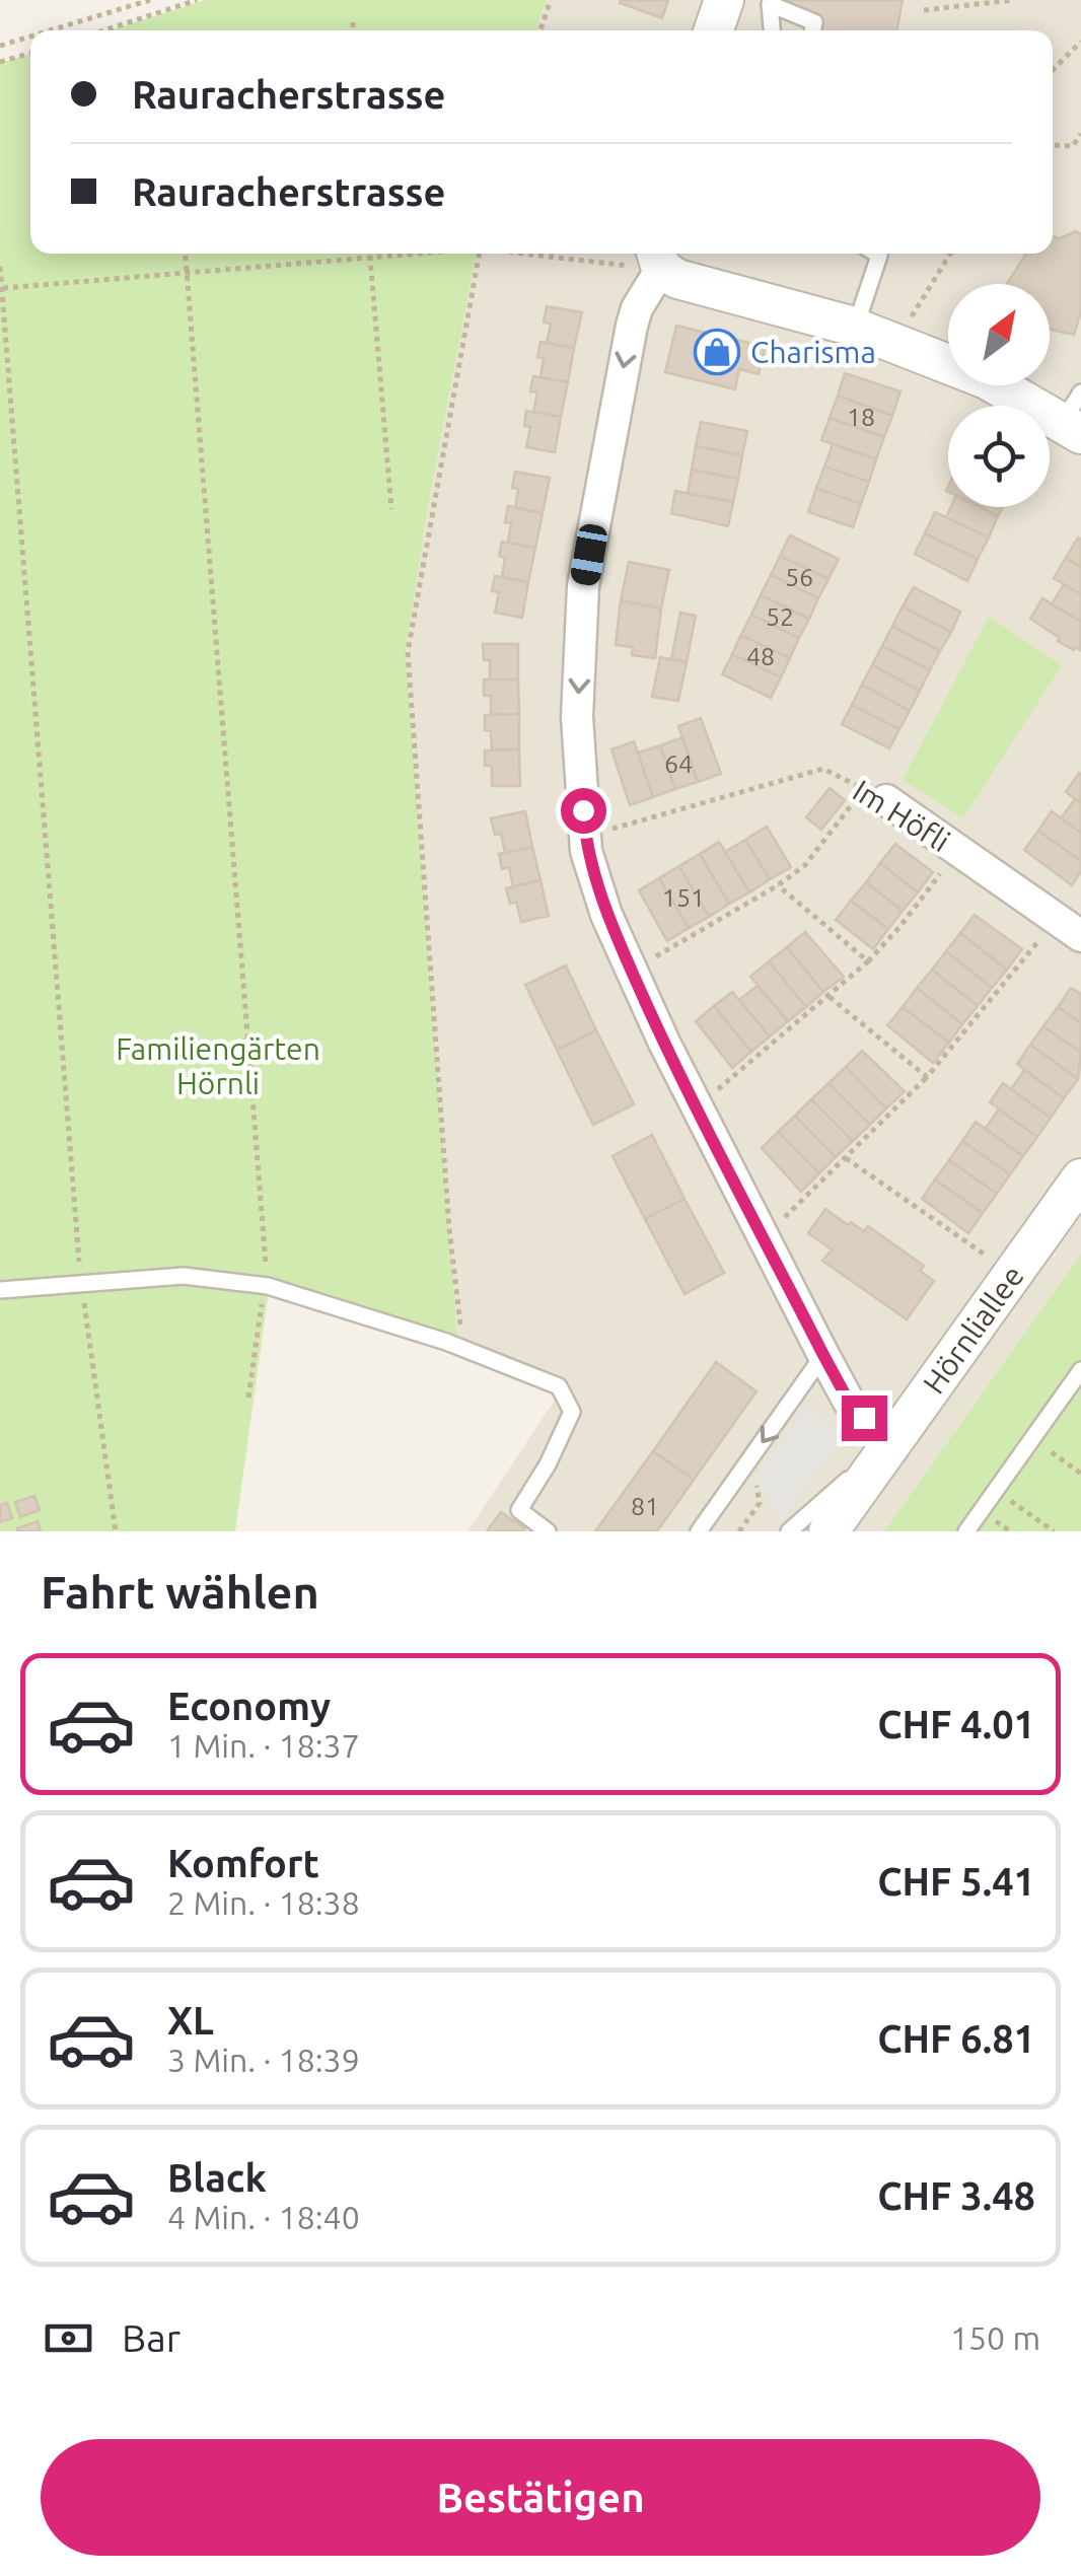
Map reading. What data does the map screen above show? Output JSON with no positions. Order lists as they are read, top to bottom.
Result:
{
  "streets": {
    "street": ["Im Höfli", "Hörnliallee"]
  },
  "parks": ["Familiengärten Hörnli"],
  "places": {
    "shop": ["Charisma"]
  },
  "house_numbers": [
    "18",
    "56",
    "52",
    "48",
    "64",
    "151",
    "81"
  ],
  "north": "top right",
  "page": {
    "banner": ["Rauracherstrasse", "Rauracherstrasse"],
    "heading": "Fahrt wählen",
    "list": [
      {
        "name": "Economy",
        "note": "1 Min. · 18:37",
        "value": "CHF 4.01"
      },
      {
        "name": "Komfort",
        "note": "2 Min. · 18:38",
        "value": "CHF 5.41"
      },
      {
        "name": "XL",
        "note": "3 Min. · 18:39",
        "value": "CHF 6.81"
      },
      {
        "name": "Black",
        "note": "4 Min. · 18:40",
        "value": "CHF 3.48"
      }
    ],
    "pay": ["Bar", "150 m"],
    "buttons": "Bestätigen"
  }
}
